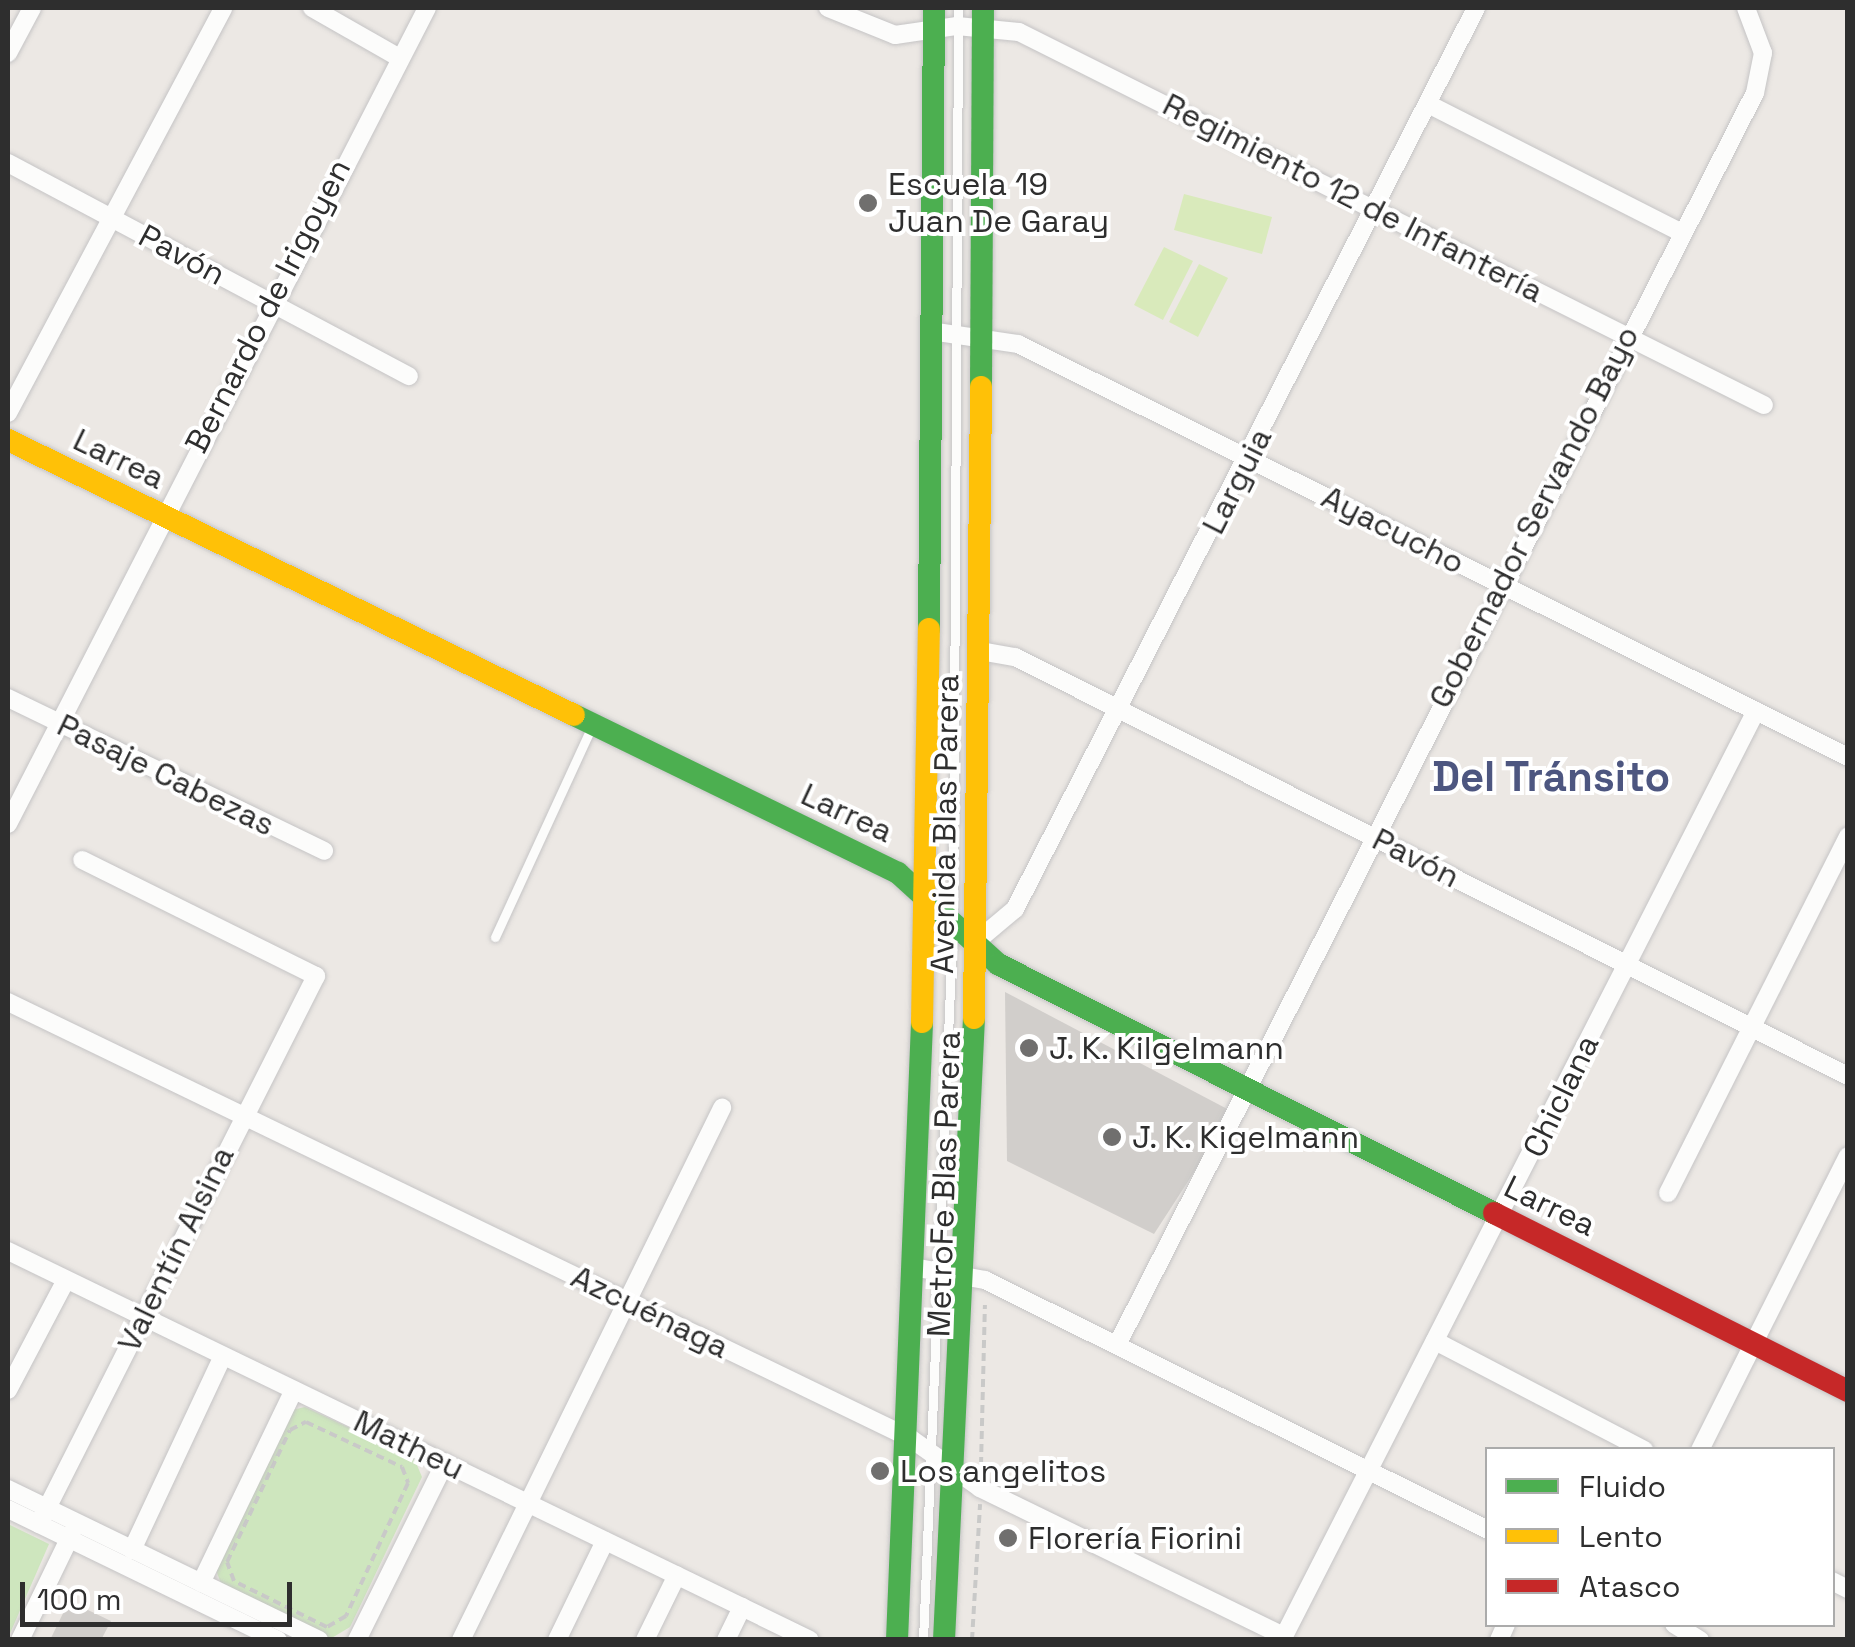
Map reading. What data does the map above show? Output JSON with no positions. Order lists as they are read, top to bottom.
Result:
{
  "streets": {
    "main road": ["Larrea", "Avenida Blas Parera"],
    "street": [
      "Regimiento 12 de Infantería",
      "Pavón",
      "Bernardo de Irigoyen",
      "Larguia",
      "Gobernador Servando Bayo",
      "Ayacucho",
      "Pasaje Cabezas",
      "Chiclana",
      "Valentín Alsina",
      "Azcuénaga",
      "Matheu"
    ],
    "lane": ["MetroFe Blas Parera"]
  },
  "crossings": [
    ["Regimiento 12 de Infantería", "Larguia"],
    ["Regimiento 12 de Infantería", "Gobernador Servando Bayo"],
    ["Regimiento 12 de Infantería", "Avenida Blas Parera"],
    ["Regimiento 12 de Infantería", "MetroFe Blas Parera"],
    ["Pavón", "Bernardo de Irigoyen"],
    ["Pavón", "Larguia"],
    ["Pavón", "Gobernador Servando Bayo"],
    ["Pavón", "Avenida Blas Parera"],
    ["Pavón", "Chiclana"],
    ["Bernardo de Irigoyen", "Larrea"],
    ["Bernardo de Irigoyen", "Pasaje Cabezas"],
    ["Larrea", "Larguia"],
    ["Larrea", "Gobernador Servando Bayo"],
    ["Larrea", "Avenida Blas Parera"],
    ["Larrea", "Chiclana"],
    ["Larrea", "MetroFe Blas Parera"],
    ["Larguia", "Ayacucho"],
    ["Larguia", "Avenida Blas Parera"],
    ["Gobernador Servando Bayo", "Ayacucho"],
    ["Ayacucho", "Avenida Blas Parera"],
    ["Ayacucho", "Chiclana"],
    ["Ayacucho", "MetroFe Blas Parera"],
    ["Avenida Blas Parera", "MetroFe Blas Parera"],
    ["Avenida Blas Parera", "Azcuénaga"],
    ["Chiclana", "Azcuénaga"],
    ["MetroFe Blas Parera", "Azcuénaga"],
    ["Valentín Alsina", "Azcuénaga"],
    ["Valentín Alsina", "Matheu"]
  ],
  "districts": ["Del Tránsito"],
  "places": [
    "Escuela 19 Juan De Garay",
    "J. K. Kilgelmann",
    "J. K. Kigelmann",
    "Los angelitos",
    "Florería Fiorini"
  ],
  "legend": ["Fluido", "Lento", "Atasco"],
  "scale_bar": "100 m"
}
